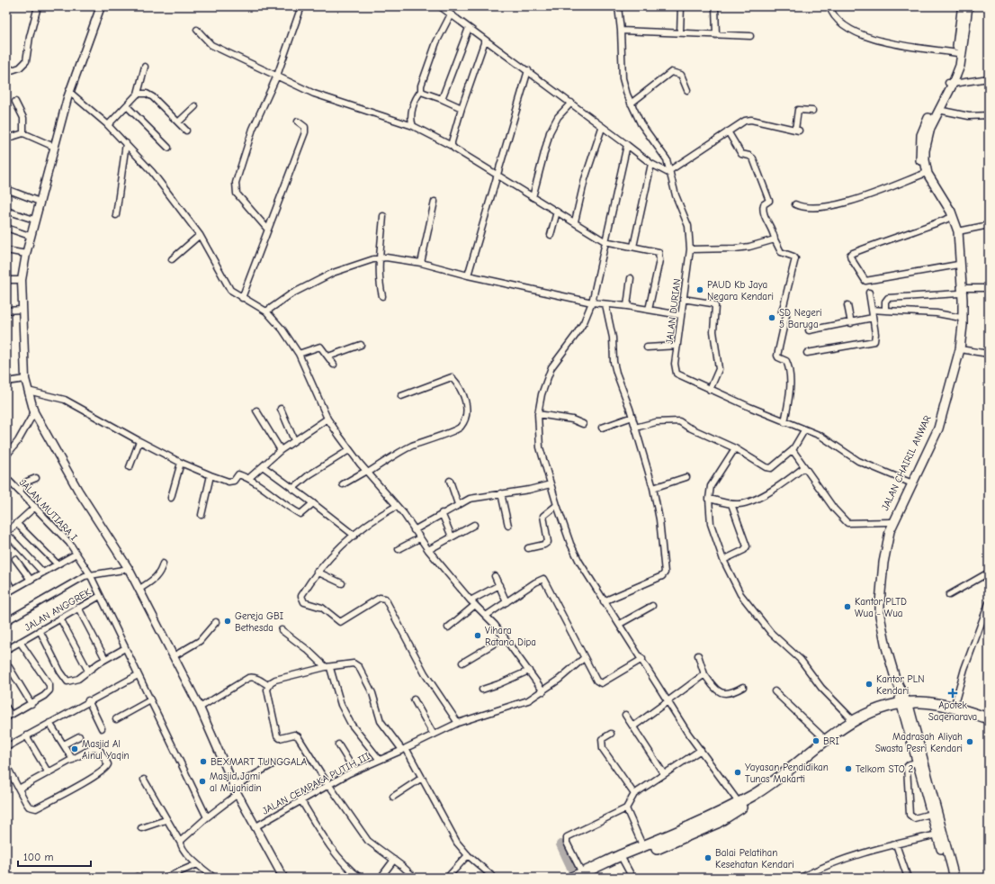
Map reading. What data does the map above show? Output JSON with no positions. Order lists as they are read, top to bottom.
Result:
{
  "streets": {
    "main road": ["JALAN CHAIRIL ANWAR"],
    "street": [
      "JALAN DURIAN",
      "JALAN MUTIARA I",
      "JALAN ANGGREK",
      "JALAN CEMPAKA PUTIH III"
    ]
  },
  "crossings": [
    ["JALAN DURIAN", "JALAN CHAIRIL ANWAR"],
    ["JALAN MUTIARA I", "JALAN ANGGREK"]
  ],
  "places": {
    "other": [
      "PAUD Kb Jaya Negara Kendari",
      "SD Negeri 5 Baruga",
      "Kantor PLTD Wua - Wua",
      "Gereja GBI Bethesda",
      "Vihara Ratana Dipa",
      "Kantor PLN Kendari",
      "BRI",
      "Madrasah Aliyah Swasta Pesri Kendari",
      "Masjid Al Ainul Yaqin",
      "BEXMART TUNGGALA",
      "Telkom STO 2",
      "Yayasan Pendidikan Tunas Makarti",
      "Masjid Jami al Mujahidin",
      "Balai Pelatihan Kesehatan Kendari"
    ],
    "health": ["Apotek Saqenarava"]
  },
  "scale_bar": "100 m"
}
